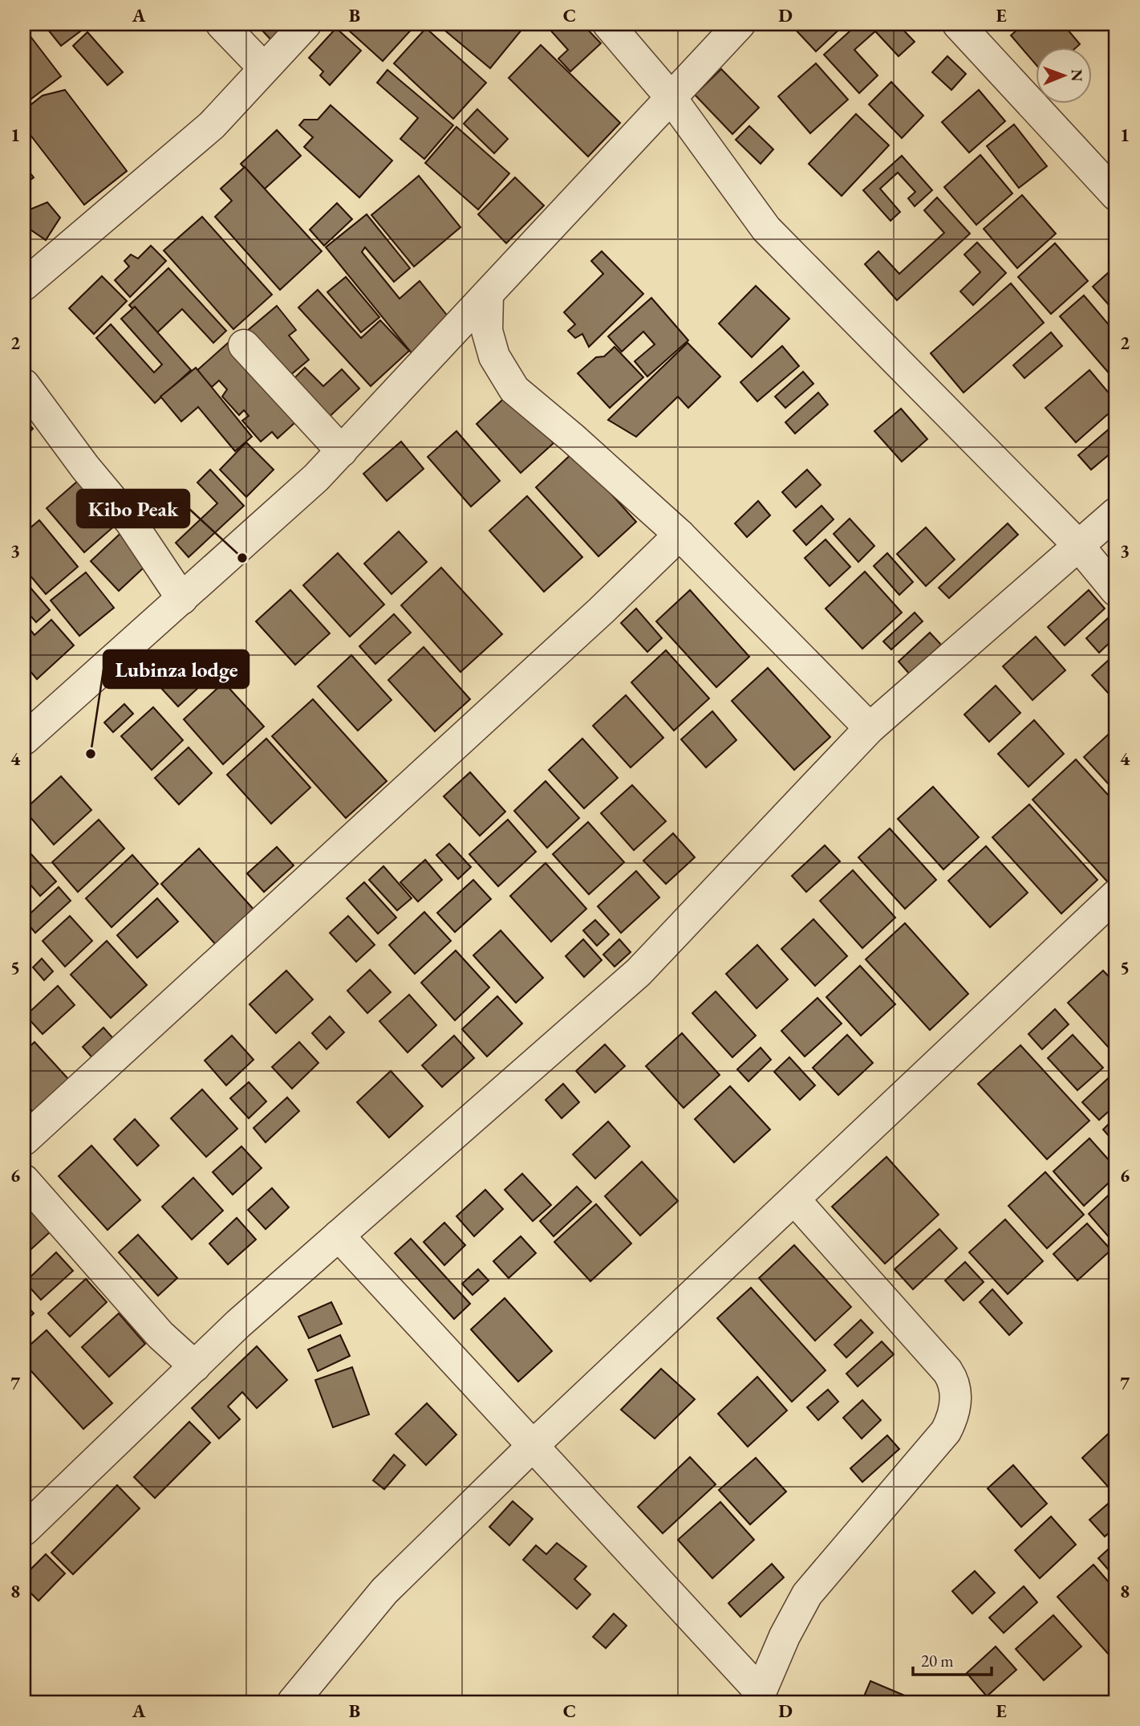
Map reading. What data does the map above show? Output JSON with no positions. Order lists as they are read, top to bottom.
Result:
{
  "places": ["Kibo Peak", "Lubinza lodge"],
  "scale_bar": "20 m",
  "north": "right",
  "grid": {
    "columns": [
      "A",
      "B",
      "C",
      "D",
      "E"
    ],
    "rows": [
      "1",
      "2",
      "3",
      "4",
      "5",
      "6",
      "7",
      "8"
    ]
  }
}
